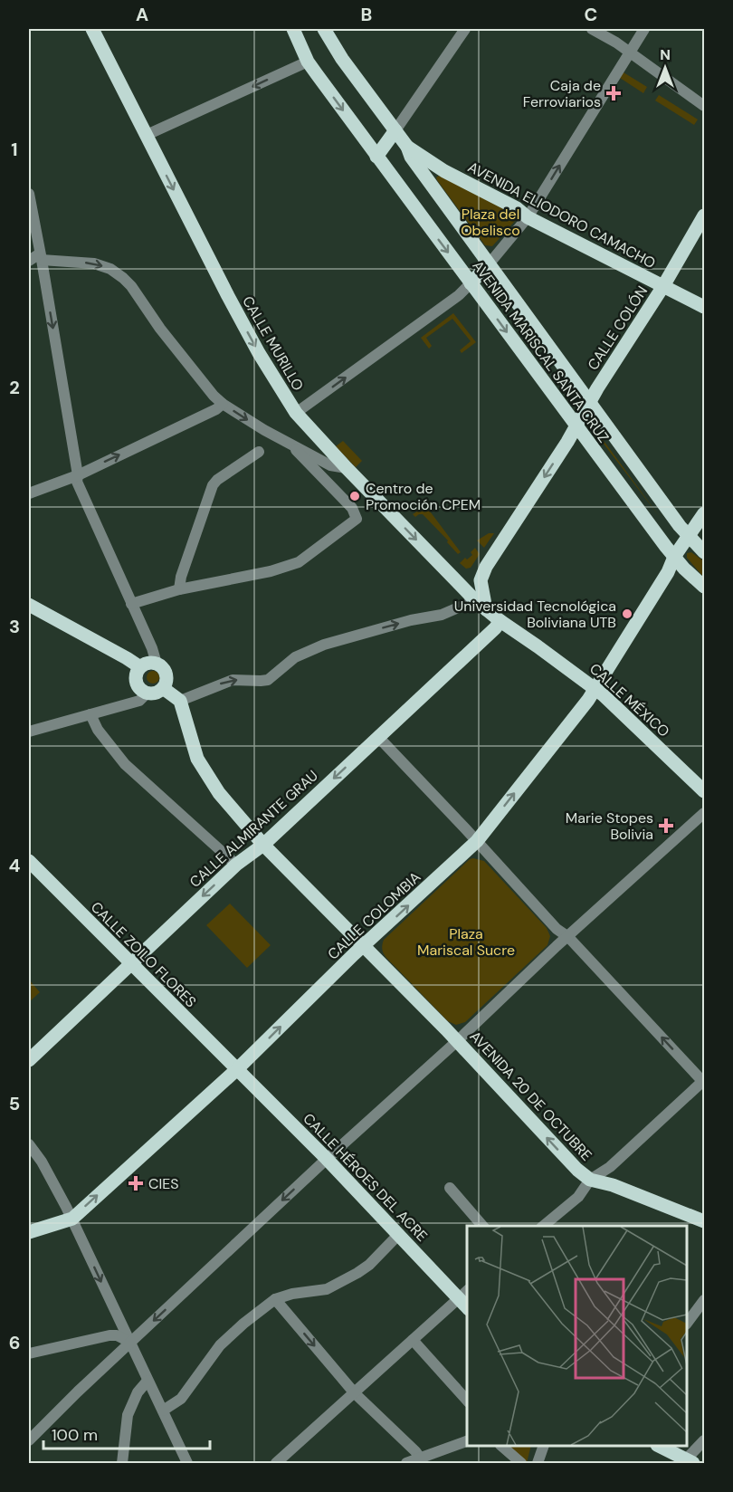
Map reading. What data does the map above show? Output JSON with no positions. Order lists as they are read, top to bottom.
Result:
{
  "streets": {
    "main road": [
      "AVENIDA ELIODORO CAMACHO",
      "CALLE COLÓN",
      "CALLE MURILLO",
      "AVENIDA MARISCAL SANTA CRUZ",
      "CALLE MÉXICO",
      "CALLE ALMIRANTE GRAU",
      "CALLE COLOMBIA",
      "CALLE ZOILO FLORES",
      "AVENIDA 20 DE OCTUBRE",
      "CALLE HÉROES DEL ACRE"
    ]
  },
  "crossings": [
    ["AVENIDA ELIODORO CAMACHO", "CALLE COLÓN"],
    ["AVENIDA ELIODORO CAMACHO", "AVENIDA MARISCAL SANTA CRUZ"],
    ["CALLE COLÓN", "AVENIDA MARISCAL SANTA CRUZ"],
    ["CALLE MURILLO", "CALLE MÉXICO"],
    ["CALLE MURILLO", "CALLE ALMIRANTE GRAU"],
    ["AVENIDA MARISCAL SANTA CRUZ", "CALLE COLOMBIA"],
    ["CALLE MÉXICO", "CALLE ALMIRANTE GRAU"],
    ["CALLE MÉXICO", "CALLE COLOMBIA"],
    ["CALLE ALMIRANTE GRAU", "CALLE ZOILO FLORES"],
    ["CALLE ALMIRANTE GRAU", "AVENIDA 20 DE OCTUBRE"],
    ["CALLE COLOMBIA", "CALLE ZOILO FLORES"],
    ["CALLE COLOMBIA", "AVENIDA 20 DE OCTUBRE"],
    ["CALLE COLOMBIA", "CALLE HÉROES DEL ACRE"],
    ["CALLE ZOILO FLORES", "CALLE HÉROES DEL ACRE"]
  ],
  "one_way": ["CALLE MURILLO", "CALLE ALMIRANTE GRAU", "CALLE COLOMBIA"],
  "parks": ["Plaza del Obelisco", "Plaza Mariscal Sucre"],
  "places": {
    "health": ["Caja de Ferroviarios", "Marie Stopes Bolivia", "CIES"],
    "other": ["Centro de Promoción CPEM", "Universidad Tecnológica Boliviana UTB"]
  },
  "scale_bar": "100 m",
  "north": "top",
  "grid": {
    "columns": ["A", "B", "C"],
    "rows": [
      "1",
      "2",
      "3",
      "4",
      "5",
      "6"
    ]
  }
}
